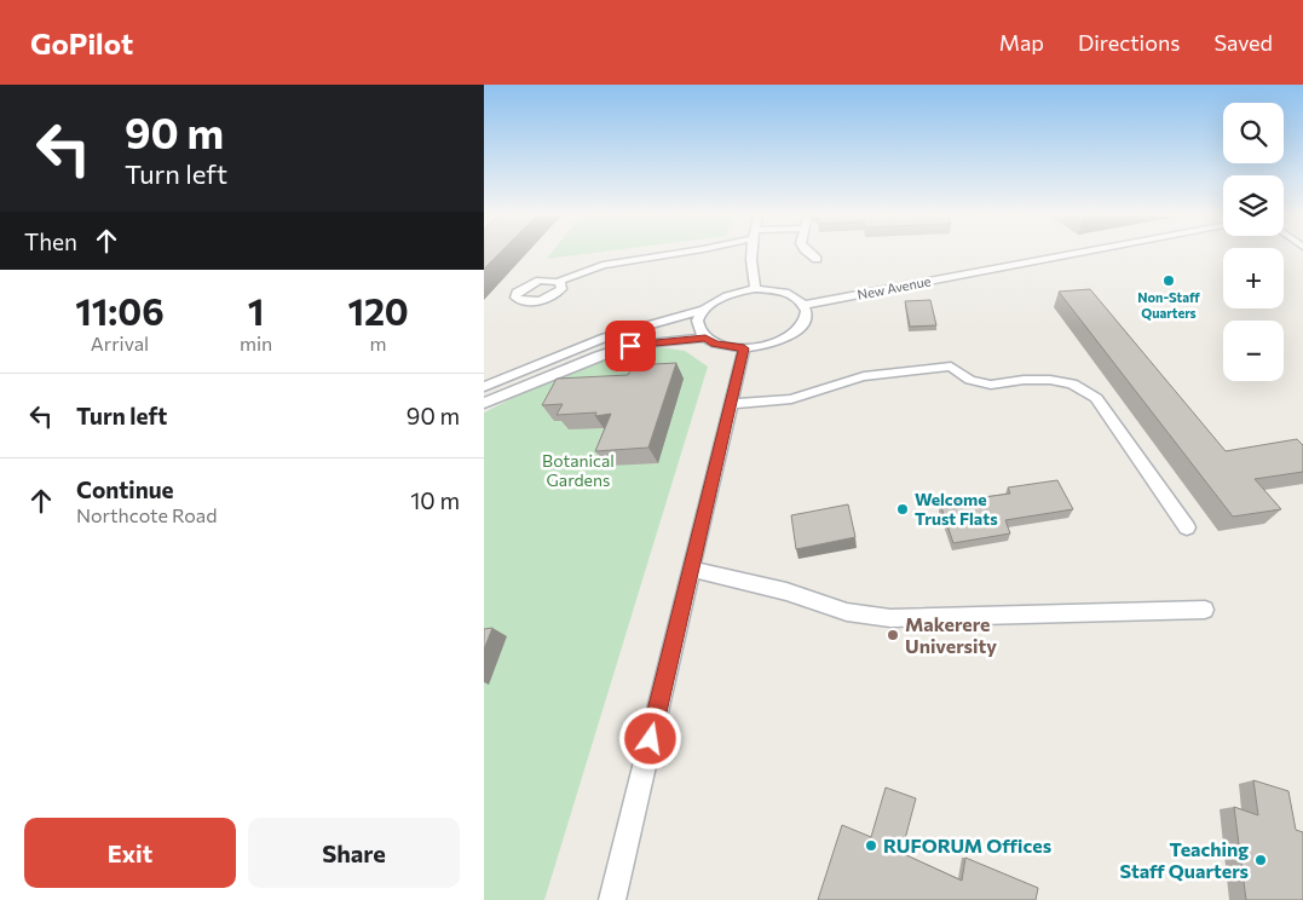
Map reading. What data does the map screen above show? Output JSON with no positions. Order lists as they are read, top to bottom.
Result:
{
  "streets": {
    "lane": ["New Avenue"]
  },
  "parks": ["Botanical Gardens"],
  "places": [
    "Non-Staff Quarters",
    "Welcome Trust Flats",
    "Makerere University",
    "RUFORUM Offices",
    "Teaching Staff Quarters"
  ],
  "page": {
    "header": "GoPilot",
    "nav": ["Map", "Directions", "Saved"],
    "turn": ["90 m", "Turn left"],
    "map_buttons": ["+", "−"],
    "then": "Then",
    "eta": [
      "11:06",
      "Arrival",
      "1",
      "min",
      "120",
      "m"
    ],
    "list": [
      {
        "name": "Turn left",
        "value": "90 m"
      },
      {
        "name": "Continue",
        "note": "Northcote Road",
        "value": "10 m"
      }
    ],
    "buttons": ["Exit", "Share"]
  }
}
